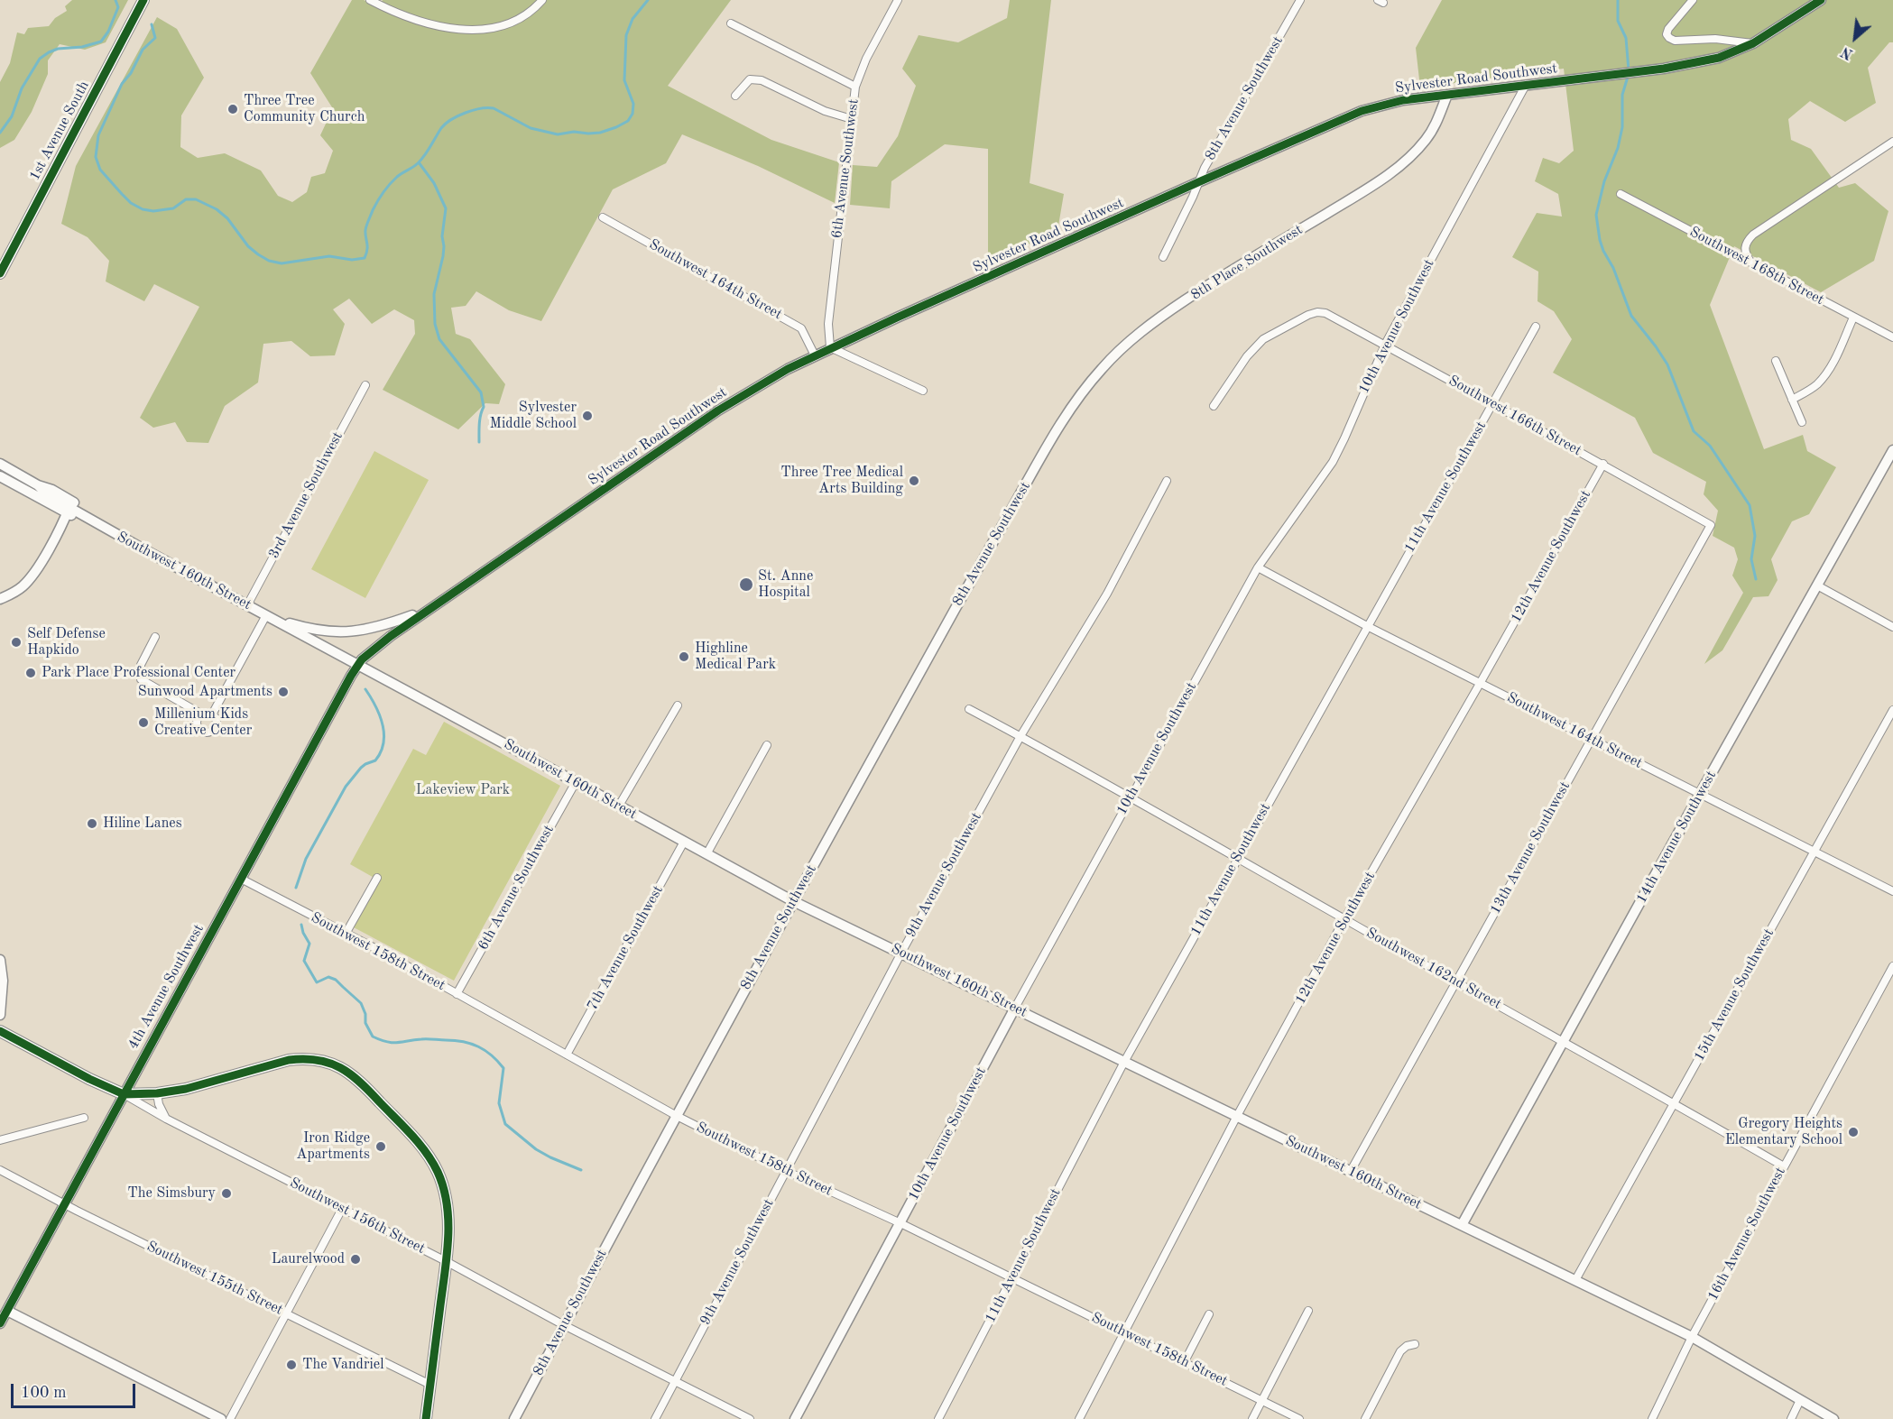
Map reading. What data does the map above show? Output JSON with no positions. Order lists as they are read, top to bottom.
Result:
{
  "streets": {
    "main road": ["1st Avenue South"],
    "street": [
      "Sylvester Road Southwest",
      "8th Avenue Southwest",
      "6th Avenue Southwest",
      "8th Place Southwest",
      "Southwest 168th Street",
      "Southwest 164th Street",
      "10th Avenue Southwest",
      "Southwest 166th Street",
      "11th Avenue Southwest",
      "3rd Avenue Southwest",
      "12th Avenue Southwest",
      "Southwest 160th Street",
      "14th Avenue Southwest",
      "13th Avenue Southwest",
      "9th Avenue Southwest",
      "7th Avenue Southwest",
      "Southwest 158th Street",
      "Southwest 162nd Street",
      "4th Avenue Southwest",
      "15th Avenue Southwest",
      "Southwest 156th Street",
      "16th Avenue Southwest",
      "Southwest 155th Street"
    ]
  },
  "crossings": [
    ["Sylvester Road Southwest", "8th Avenue Southwest"],
    ["Sylvester Road Southwest", "6th Avenue Southwest"],
    ["Sylvester Road Southwest", "8th Place Southwest"],
    ["Sylvester Road Southwest", "Southwest 164th Street"],
    ["Sylvester Road Southwest", "10th Avenue Southwest"],
    ["Sylvester Road Southwest", "Southwest 160th Street"],
    ["Sylvester Road Southwest", "4th Avenue Southwest"],
    ["8th Avenue Southwest", "8th Place Southwest"],
    ["8th Avenue Southwest", "Southwest 160th Street"],
    ["8th Avenue Southwest", "Southwest 158th Street"],
    ["8th Avenue Southwest", "Southwest 156th Street"],
    ["6th Avenue Southwest", "Southwest 160th Street"],
    ["6th Avenue Southwest", "Southwest 158th Street"],
    ["Southwest 164th Street", "10th Avenue Southwest"],
    ["Southwest 164th Street", "11th Avenue Southwest"],
    ["Southwest 164th Street", "12th Avenue Southwest"],
    ["Southwest 164th Street", "14th Avenue Southwest"],
    ["Southwest 164th Street", "13th Avenue Southwest"],
    ["Southwest 164th Street", "15th Avenue Southwest"],
    ["10th Avenue Southwest", "Southwest 166th Street"],
    ["10th Avenue Southwest", "Southwest 160th Street"],
    ["10th Avenue Southwest", "Southwest 158th Street"],
    ["10th Avenue Southwest", "Southwest 162nd Street"],
    ["Southwest 166th Street", "11th Avenue Southwest"],
    ["Southwest 166th Street", "12th Avenue Southwest"],
    ["Southwest 166th Street", "13th Avenue Southwest"],
    ["11th Avenue Southwest", "Southwest 160th Street"],
    ["11th Avenue Southwest", "Southwest 158th Street"],
    ["11th Avenue Southwest", "Southwest 162nd Street"],
    ["3rd Avenue Southwest", "Southwest 160th Street"],
    ["12th Avenue Southwest", "Southwest 160th Street"],
    ["12th Avenue Southwest", "Southwest 158th Street"],
    ["12th Avenue Southwest", "Southwest 162nd Street"],
    ["Southwest 160th Street", "14th Avenue Southwest"],
    ["Southwest 160th Street", "13th Avenue Southwest"],
    ["Southwest 160th Street", "9th Avenue Southwest"],
    ["Southwest 160th Street", "7th Avenue Southwest"],
    ["Southwest 160th Street", "4th Avenue Southwest"],
    ["Southwest 160th Street", "15th Avenue Southwest"],
    ["Southwest 160th Street", "16th Avenue Southwest"],
    ["14th Avenue Southwest", "Southwest 162nd Street"],
    ["13th Avenue Southwest", "Southwest 162nd Street"],
    ["9th Avenue Southwest", "Southwest 158th Street"],
    ["9th Avenue Southwest", "Southwest 162nd Street"],
    ["9th Avenue Southwest", "Southwest 156th Street"],
    ["7th Avenue Southwest", "Southwest 158th Street"],
    ["Southwest 158th Street", "4th Avenue Southwest"],
    ["Southwest 162nd Street", "15th Avenue Southwest"],
    ["Southwest 162nd Street", "16th Avenue Southwest"],
    ["4th Avenue Southwest", "Southwest 156th Street"],
    ["4th Avenue Southwest", "Southwest 155th Street"]
  ],
  "parks": ["Lakeview Park"],
  "places": [
    "Three Tree Community Church",
    "Sylvester Middle School",
    "Three Tree Medical Arts Building",
    "St. Anne Hospital",
    "Self Defense Hapkido",
    "Highline Medical Park",
    "Park Place Professional Center",
    "Sunwood Apartments",
    "Millenium Kids Creative Center",
    "Hiline Lanes",
    "Gregory Heights Elementary School",
    "Iron Ridge Apartments",
    "The Simsbury",
    "Laurelwood",
    "The Vandriel"
  ],
  "scale_bar": "100 m",
  "north": "bottom left"
}
